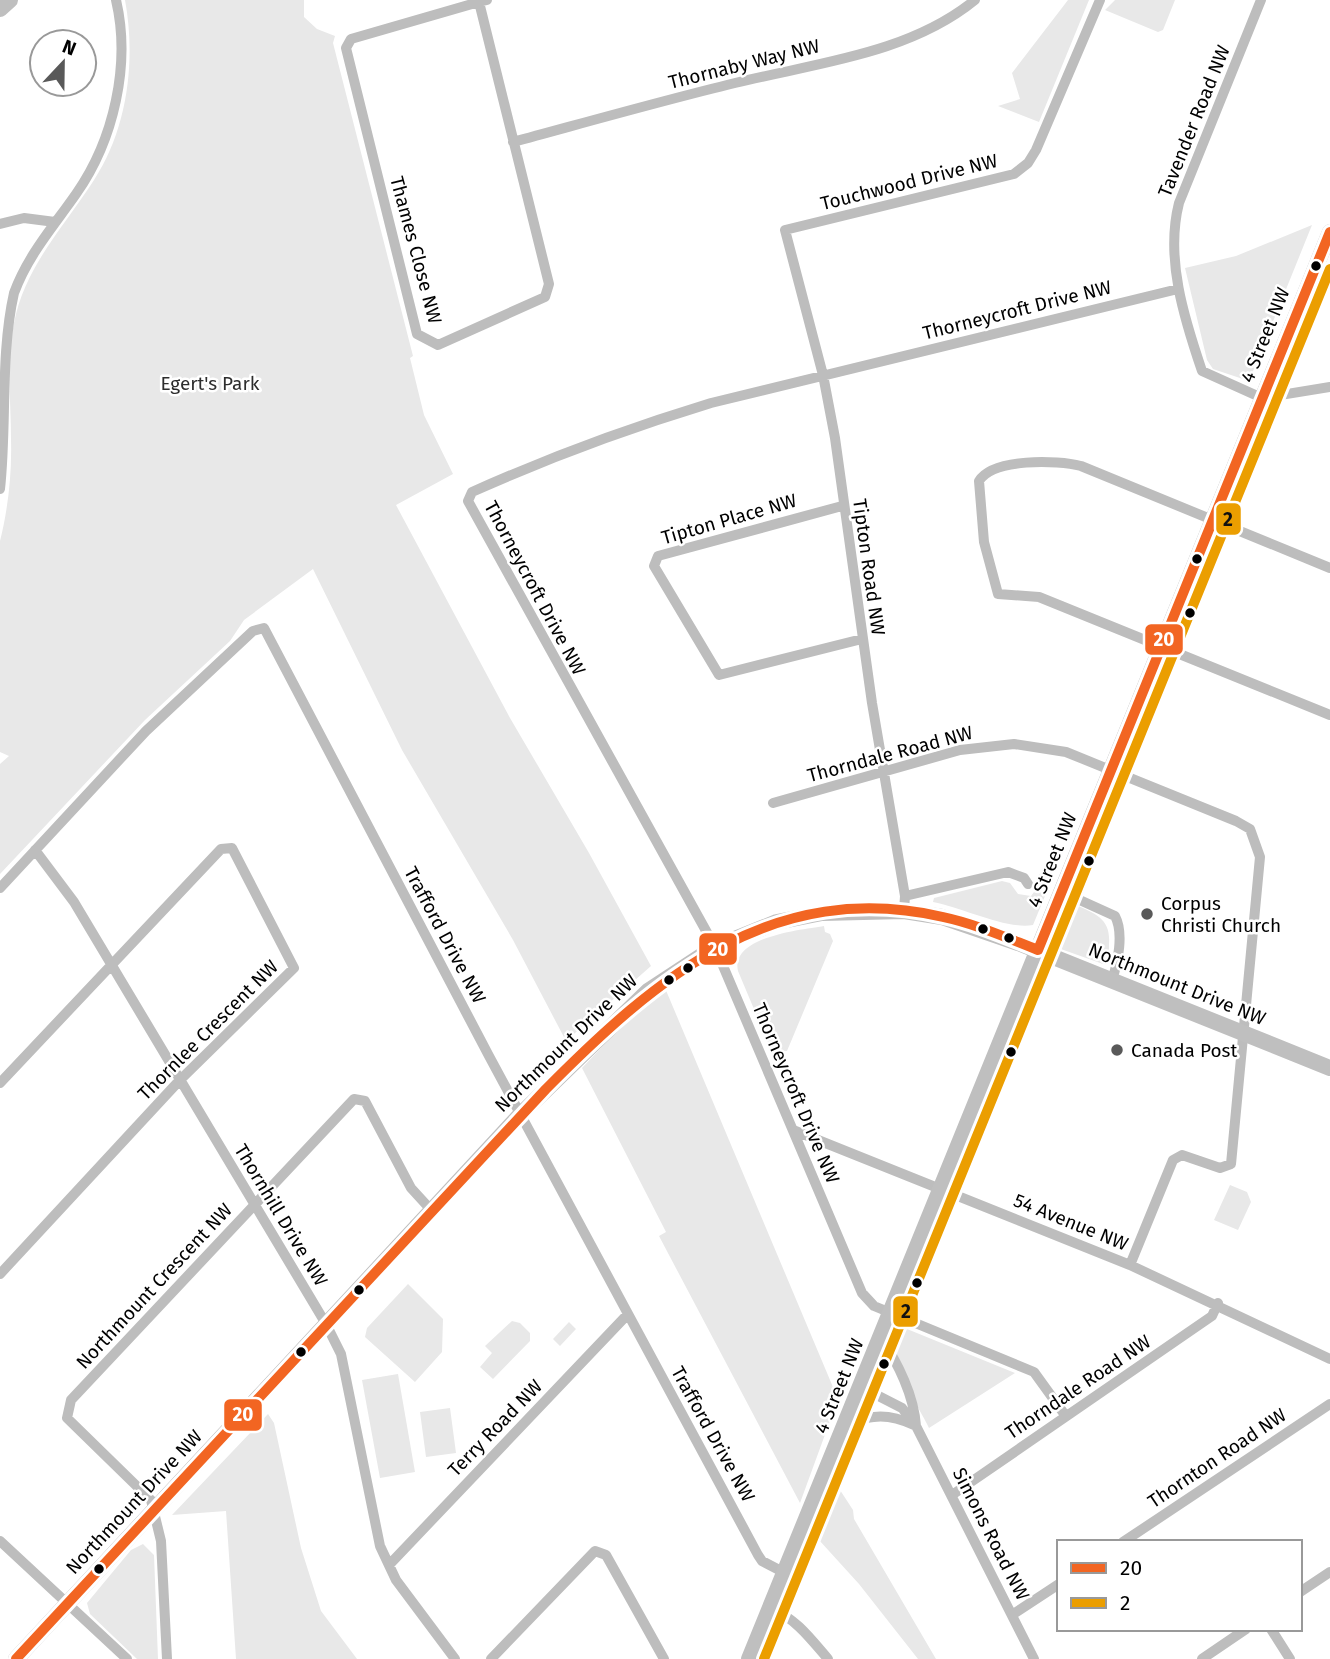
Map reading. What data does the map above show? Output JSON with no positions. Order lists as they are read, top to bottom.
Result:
{
  "streets": {
    "street": [
      "Thornaby Way NW",
      "Tavender Road NW",
      "Touchwood Drive NW",
      "Thames Close NW",
      "Thorneycroft Drive NW",
      "4 Street NW",
      "Tipton Place NW",
      "Tipton Road NW",
      "Thorndale Road NW",
      "Trafford Drive NW",
      "Northmount Drive NW",
      "Thornlee Crescent NW",
      "Thornhill Drive NW",
      "54 Avenue NW",
      "Northmount Crescent NW",
      "Terry Road NW",
      "Thornton Road NW",
      "Simons Road NW"
    ]
  },
  "crossings": [
    ["Thornaby Way NW", "Thames Close NW"],
    ["Tavender Road NW", "Thorneycroft Drive NW"],
    ["Tavender Road NW", "4 Street NW"],
    ["Touchwood Drive NW", "Tipton Road NW"],
    ["Thorneycroft Drive NW", "4 Street NW"],
    ["Thorneycroft Drive NW", "Tipton Road NW"],
    ["Thorneycroft Drive NW", "Thorndale Road NW"],
    ["Thorneycroft Drive NW", "Northmount Drive NW"],
    ["Thorneycroft Drive NW", "54 Avenue NW"],
    ["4 Street NW", "Thorndale Road NW"],
    ["4 Street NW", "Trafford Drive NW"],
    ["4 Street NW", "Northmount Drive NW"],
    ["4 Street NW", "54 Avenue NW"],
    ["4 Street NW", "Simons Road NW"],
    ["Tipton Place NW", "Tipton Road NW"],
    ["Tipton Road NW", "Thorndale Road NW"],
    ["Tipton Road NW", "Northmount Drive NW"],
    ["Thorndale Road NW", "Northmount Drive NW"],
    ["Thorndale Road NW", "54 Avenue NW"],
    ["Thorndale Road NW", "Simons Road NW"],
    ["Trafford Drive NW", "Northmount Drive NW"],
    ["Trafford Drive NW", "Thornhill Drive NW"],
    ["Trafford Drive NW", "Terry Road NW"],
    ["Northmount Drive NW", "Thornhill Drive NW"],
    ["Northmount Drive NW", "Northmount Crescent NW"],
    ["Thornlee Crescent NW", "Thornhill Drive NW"],
    ["Thornhill Drive NW", "Northmount Crescent NW"],
    ["Thornhill Drive NW", "Terry Road NW"]
  ],
  "parks": ["Egert's Park"],
  "places": ["Corpus Christi Church", "Canada Post"],
  "lines": ["transit line 20", "transit line 2"],
  "legend": ["20", "2"],
  "north": "top"
}
